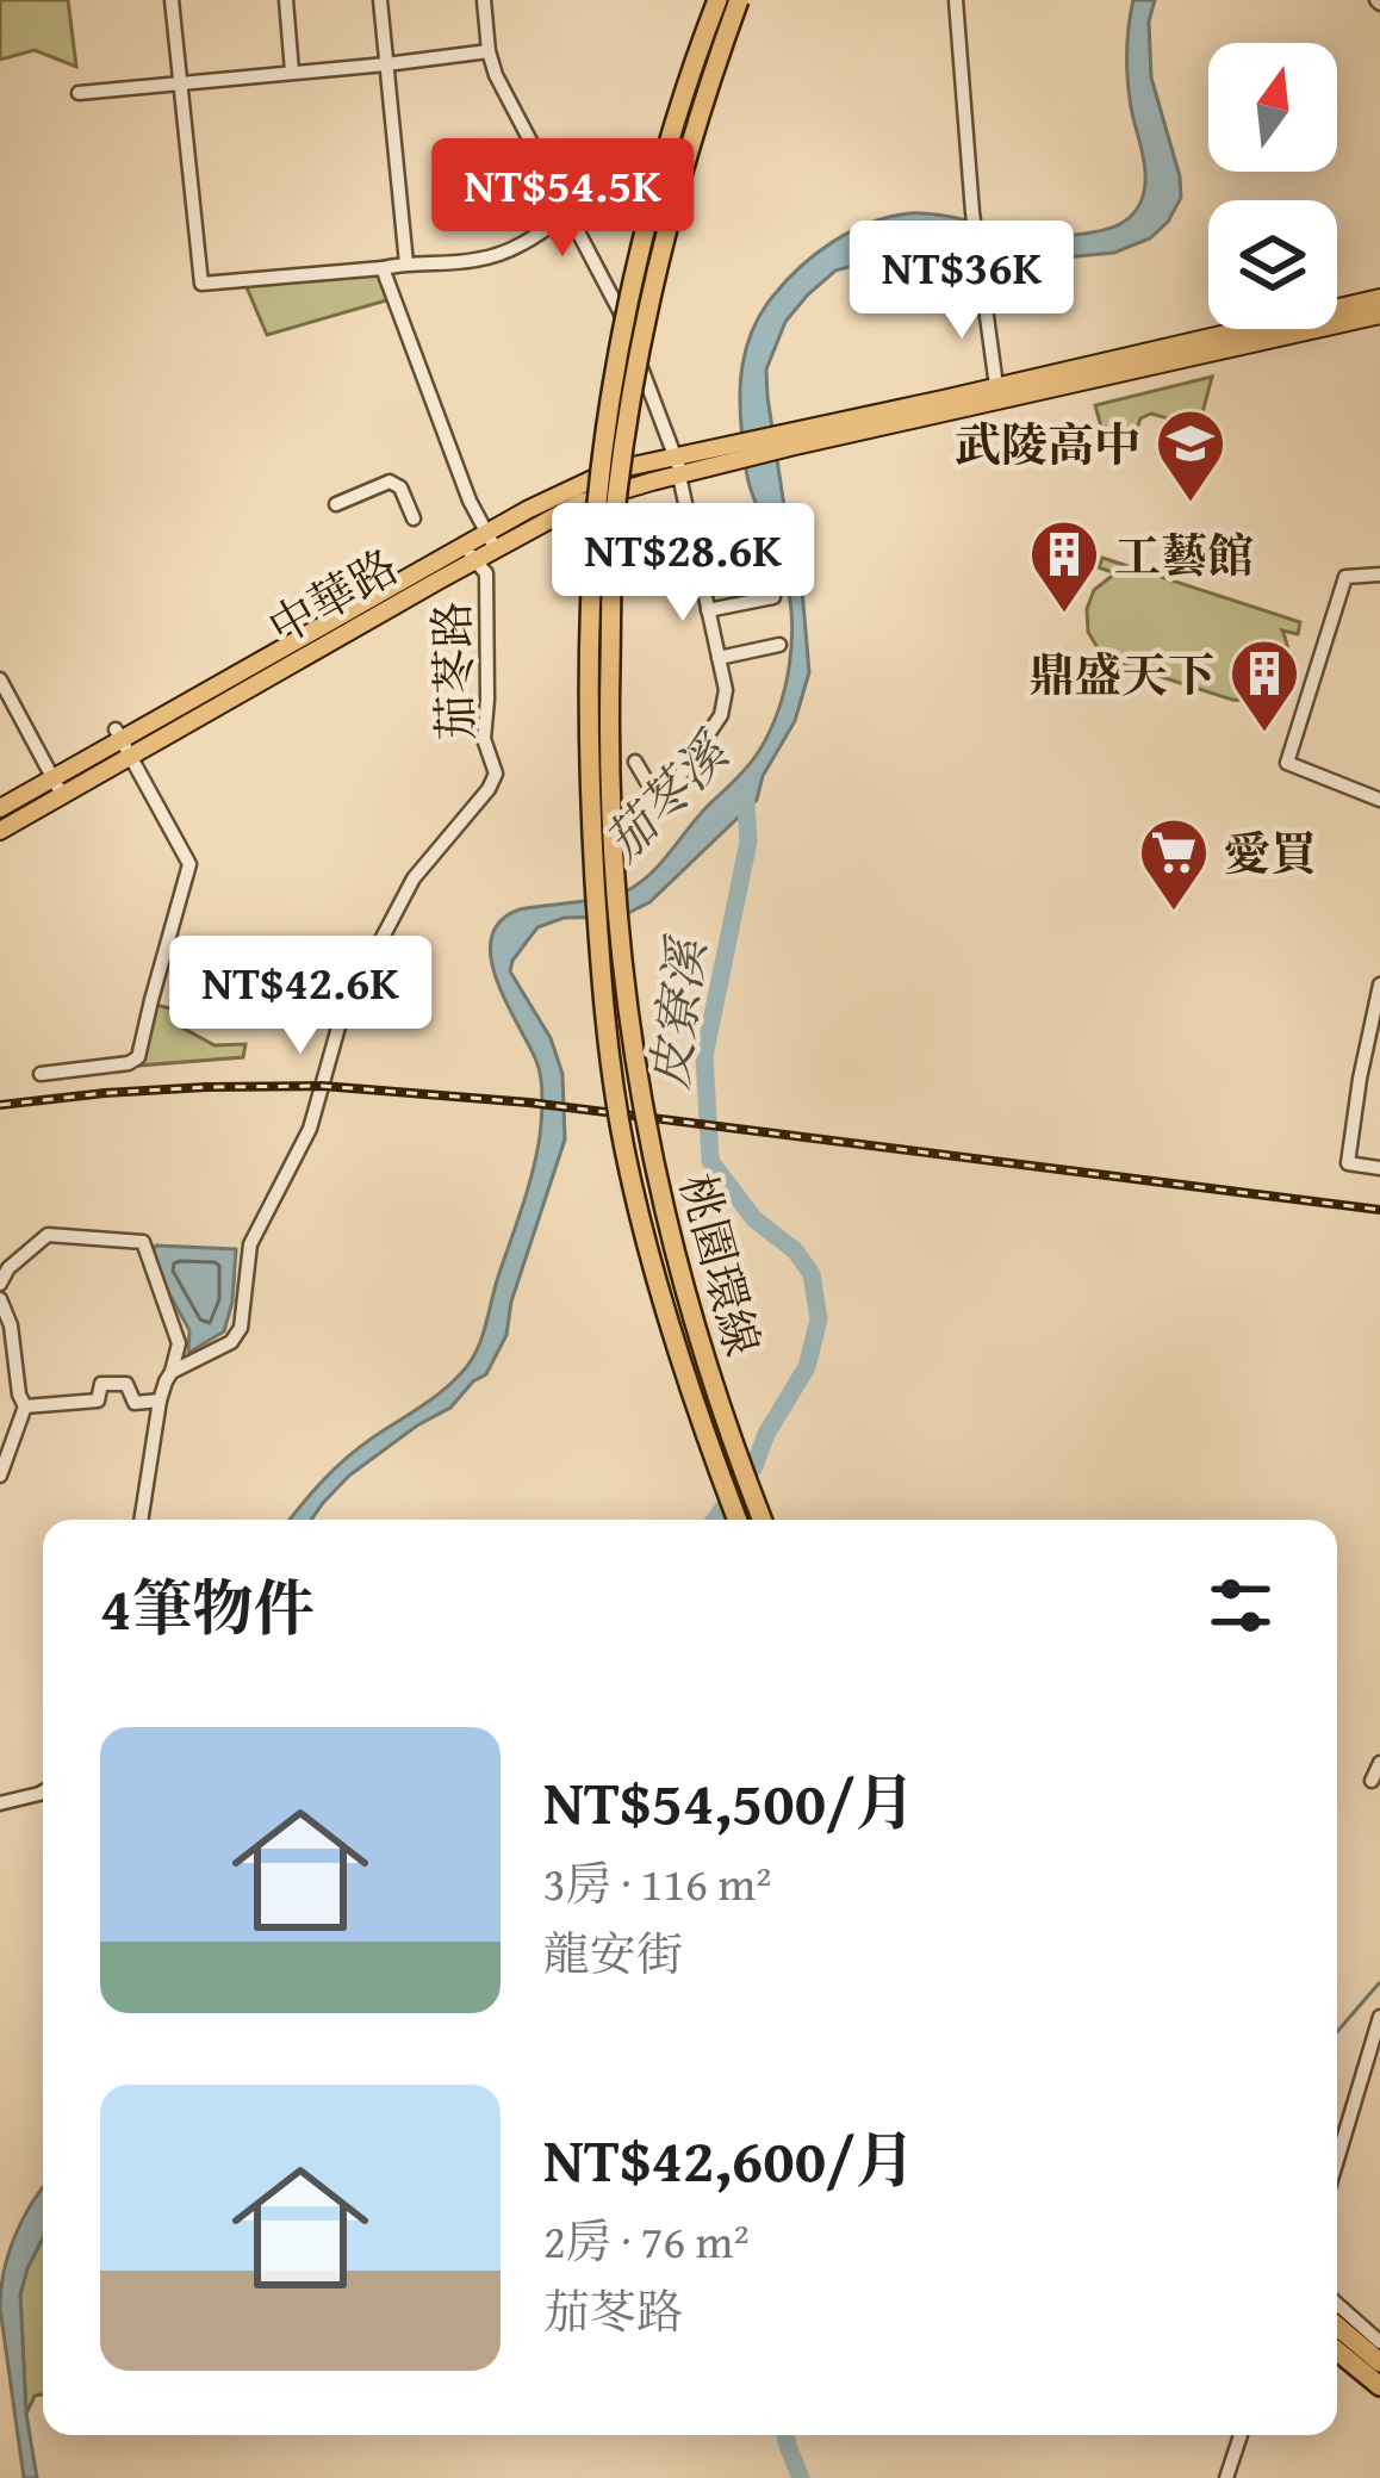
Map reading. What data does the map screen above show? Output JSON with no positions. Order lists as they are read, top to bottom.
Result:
{
  "streets": {
    "highway": ["桃園環線"],
    "main road": ["中華路"],
    "street": ["茄苳路"]
  },
  "crossings": [
    ["中華路", "茄苳路"]
  ],
  "water": ["茄苳溪", "皮寮溪"],
  "places": {
    "school or university": ["武陵高中"],
    "building": ["工藝館", "鼎盛天下"],
    "supermarket": ["愛買"]
  },
  "north": "top",
  "page": {
    "price": [
      "NT$54.5K",
      "NT$36K",
      "NT$28.6K",
      "NT$42.6K"
    ],
    "heading": "4筆物件",
    "list": [
      {
        "name": "NT$54,500/月",
        "note": "3房 · 116 m² · 龍安街"
      },
      {
        "name": "NT$42,600/月",
        "note": "2房 · 76 m² · 茄苳路"
      }
    ]
  }
}
